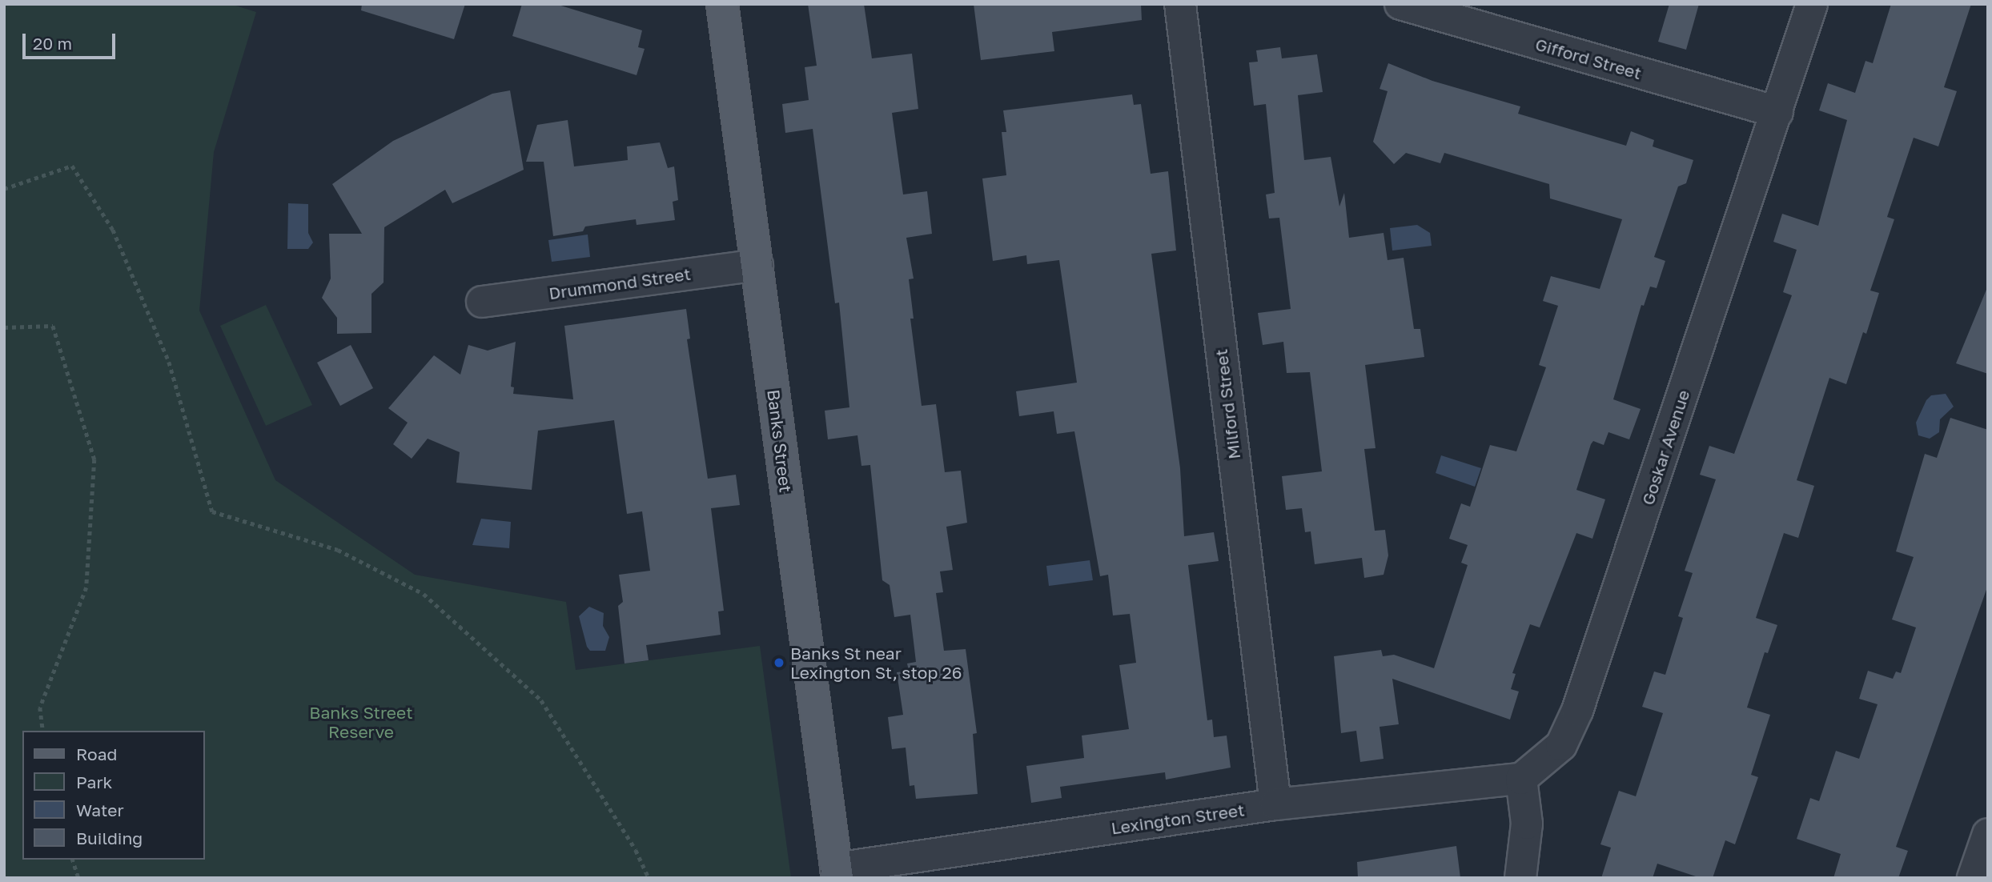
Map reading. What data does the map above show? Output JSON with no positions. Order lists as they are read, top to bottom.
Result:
{
  "streets": {
    "main road": ["Banks Street"],
    "street": [
      "Gifford Street",
      "Drummond Street",
      "Milford Street",
      "Goskar Avenue",
      "Lexington Street"
    ]
  },
  "crossings": [
    ["Gifford Street", "Goskar Avenue"],
    ["Drummond Street", "Banks Street"],
    ["Milford Street", "Lexington Street"],
    ["Banks Street", "Lexington Street"],
    ["Goskar Avenue", "Lexington Street"]
  ],
  "parks": ["Banks Street Reserve"],
  "places": ["Banks St near Lexington St, stop 26"],
  "legend": [
    "Road",
    "Park",
    "Water",
    "Building"
  ],
  "scale_bar": "20 m"
}
